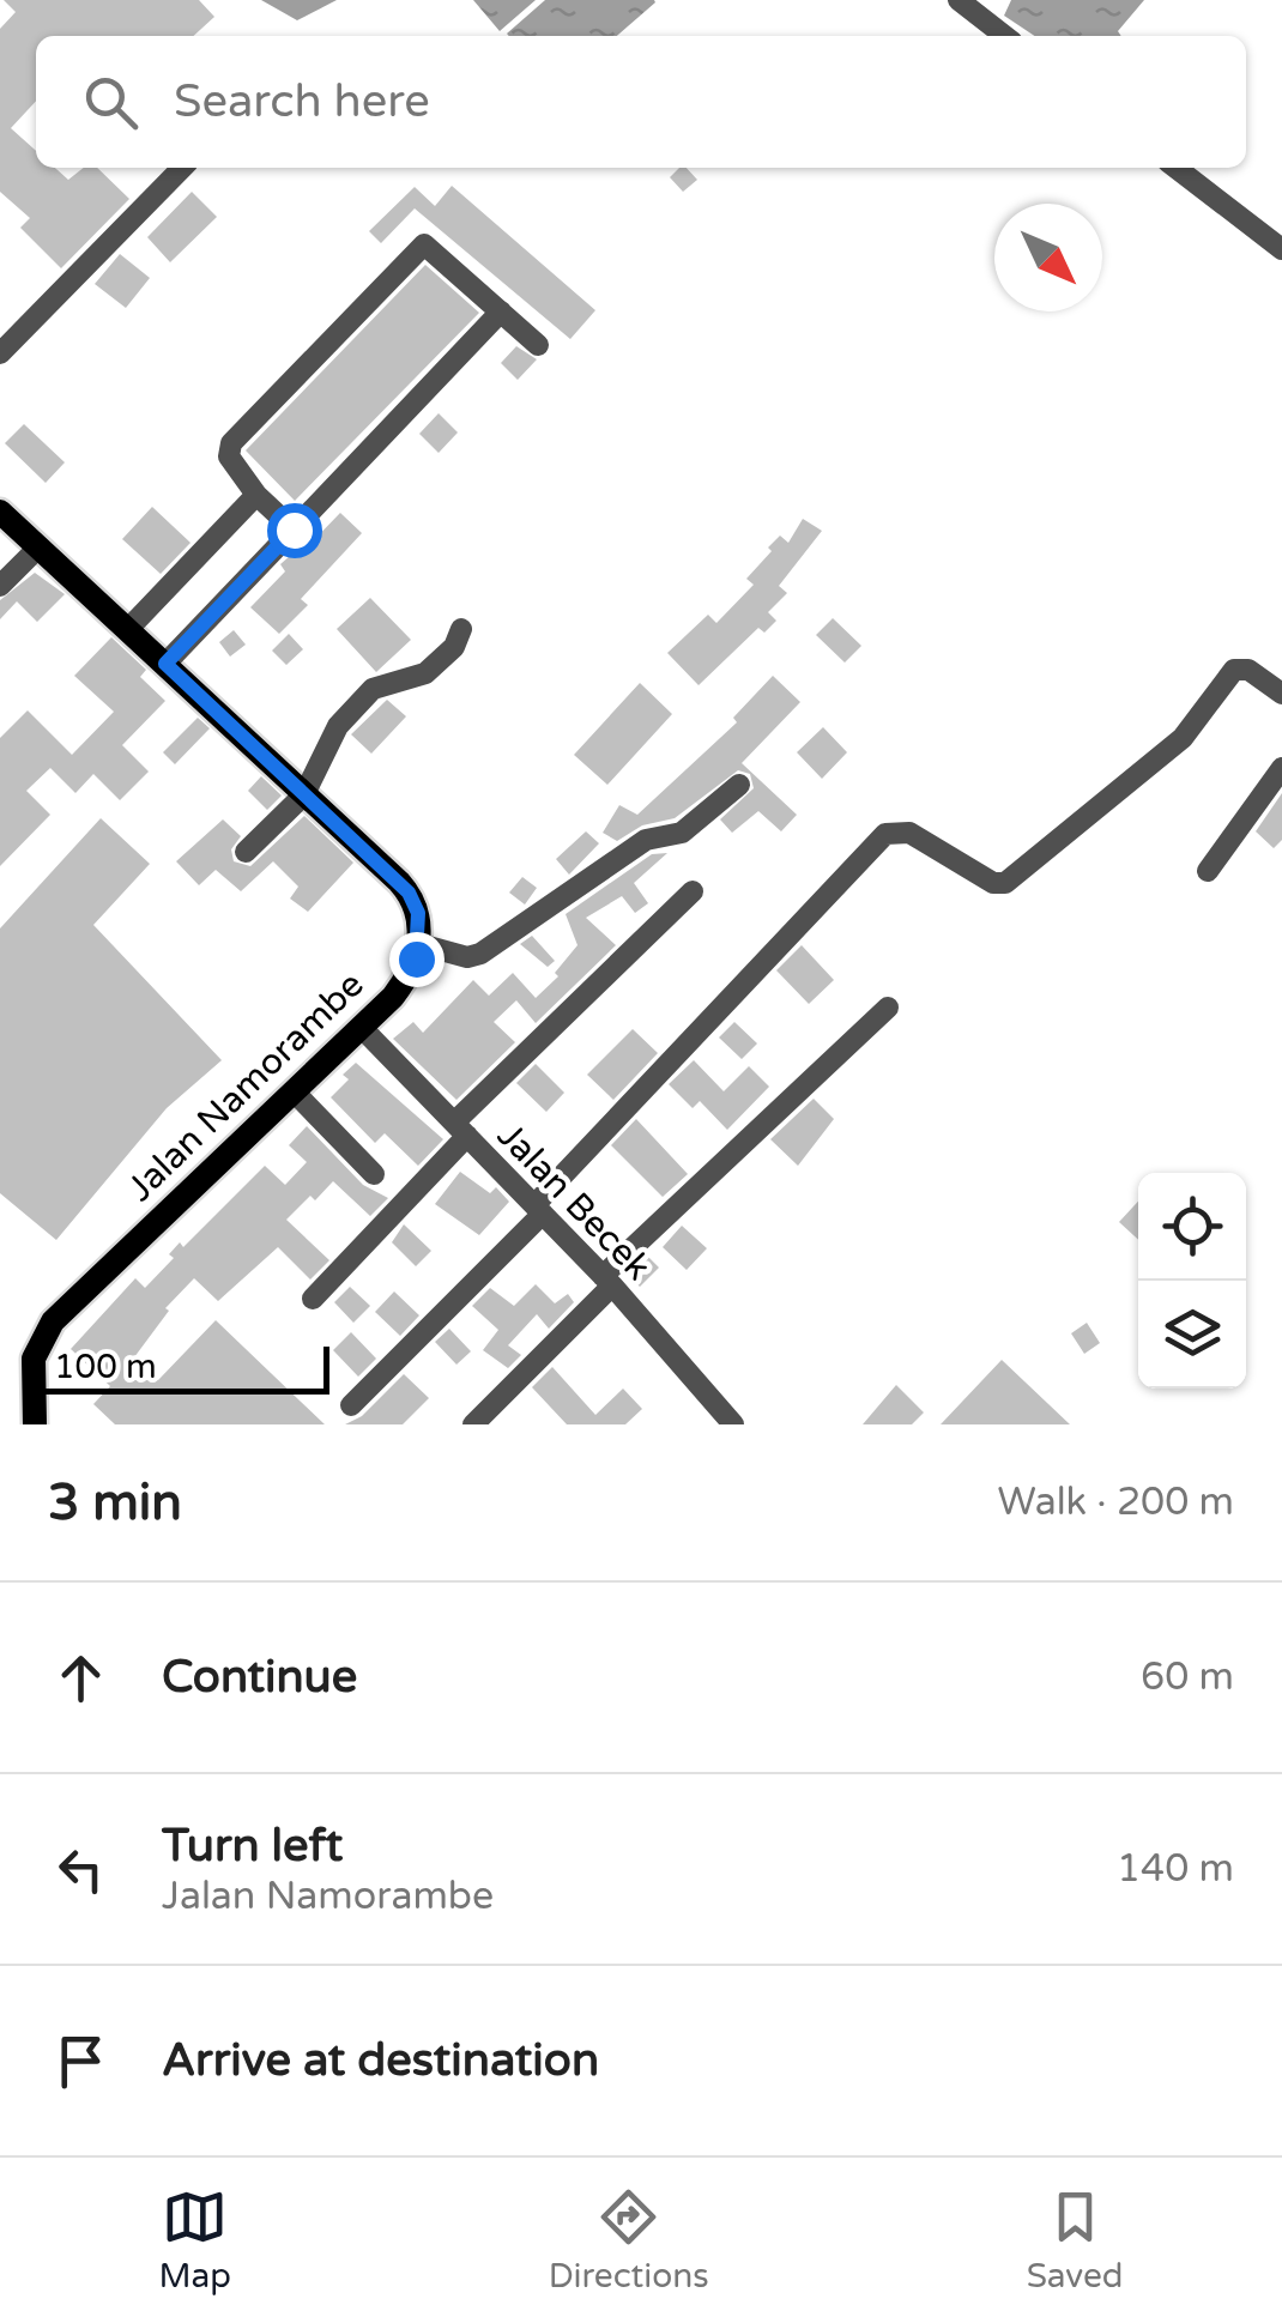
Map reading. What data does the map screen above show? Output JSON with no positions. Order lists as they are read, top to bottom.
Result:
{
  "streets": {
    "main road": ["Jalan Namorambe"],
    "street": ["Jalan Becek"]
  },
  "crossings": [
    ["Jalan Namorambe", "Jalan Becek"]
  ],
  "scale_bar": "100 m",
  "north": "bottom right",
  "page": {
    "search": "Search here",
    "scale": "100 m",
    "heading": ["3 min", "Walk · 200 m"],
    "list": [
      ["Continue", "60 m"],
      ["Turn left", "Jalan Namorambe", "140 m"],
      "Arrive at destination"
    ],
    "nav": ["Map", "Directions", "Saved"]
  }
}
